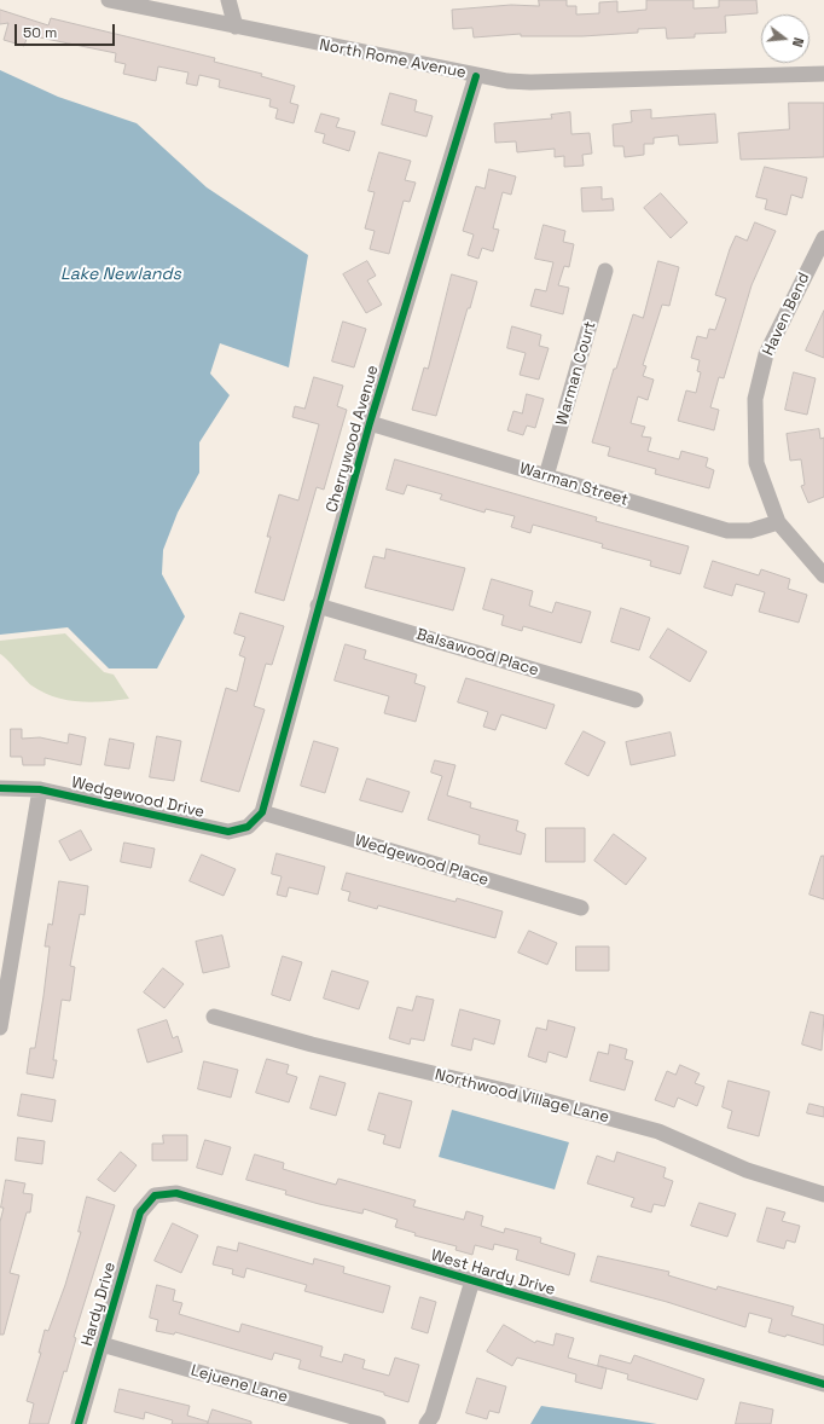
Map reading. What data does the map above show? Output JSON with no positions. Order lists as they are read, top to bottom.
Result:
{
  "streets": {
    "street": [
      "North Rome Avenue",
      "Haven Bend",
      "Warman Court",
      "Cherrywood Avenue",
      "Warman Street",
      "Balsawood Place",
      "Wedgewood Drive",
      "Wedgewood Place",
      "Northwood Village Lane",
      "West Hardy Drive",
      "Hardy Drive",
      "Lejuene Lane"
    ]
  },
  "crossings": [
    ["North Rome Avenue", "Cherrywood Avenue"],
    ["Haven Bend", "Warman Street"],
    ["Warman Court", "Warman Street"],
    ["Cherrywood Avenue", "Warman Street"],
    ["Cherrywood Avenue", "Balsawood Place"],
    ["Cherrywood Avenue", "Wedgewood Drive"],
    ["Cherrywood Avenue", "Wedgewood Place"],
    ["Wedgewood Drive", "Wedgewood Place"],
    ["West Hardy Drive", "Hardy Drive"],
    ["Hardy Drive", "Lejuene Lane"]
  ],
  "water": ["Lake Newlands"],
  "scale_bar": "50 m",
  "north": "right"
}
